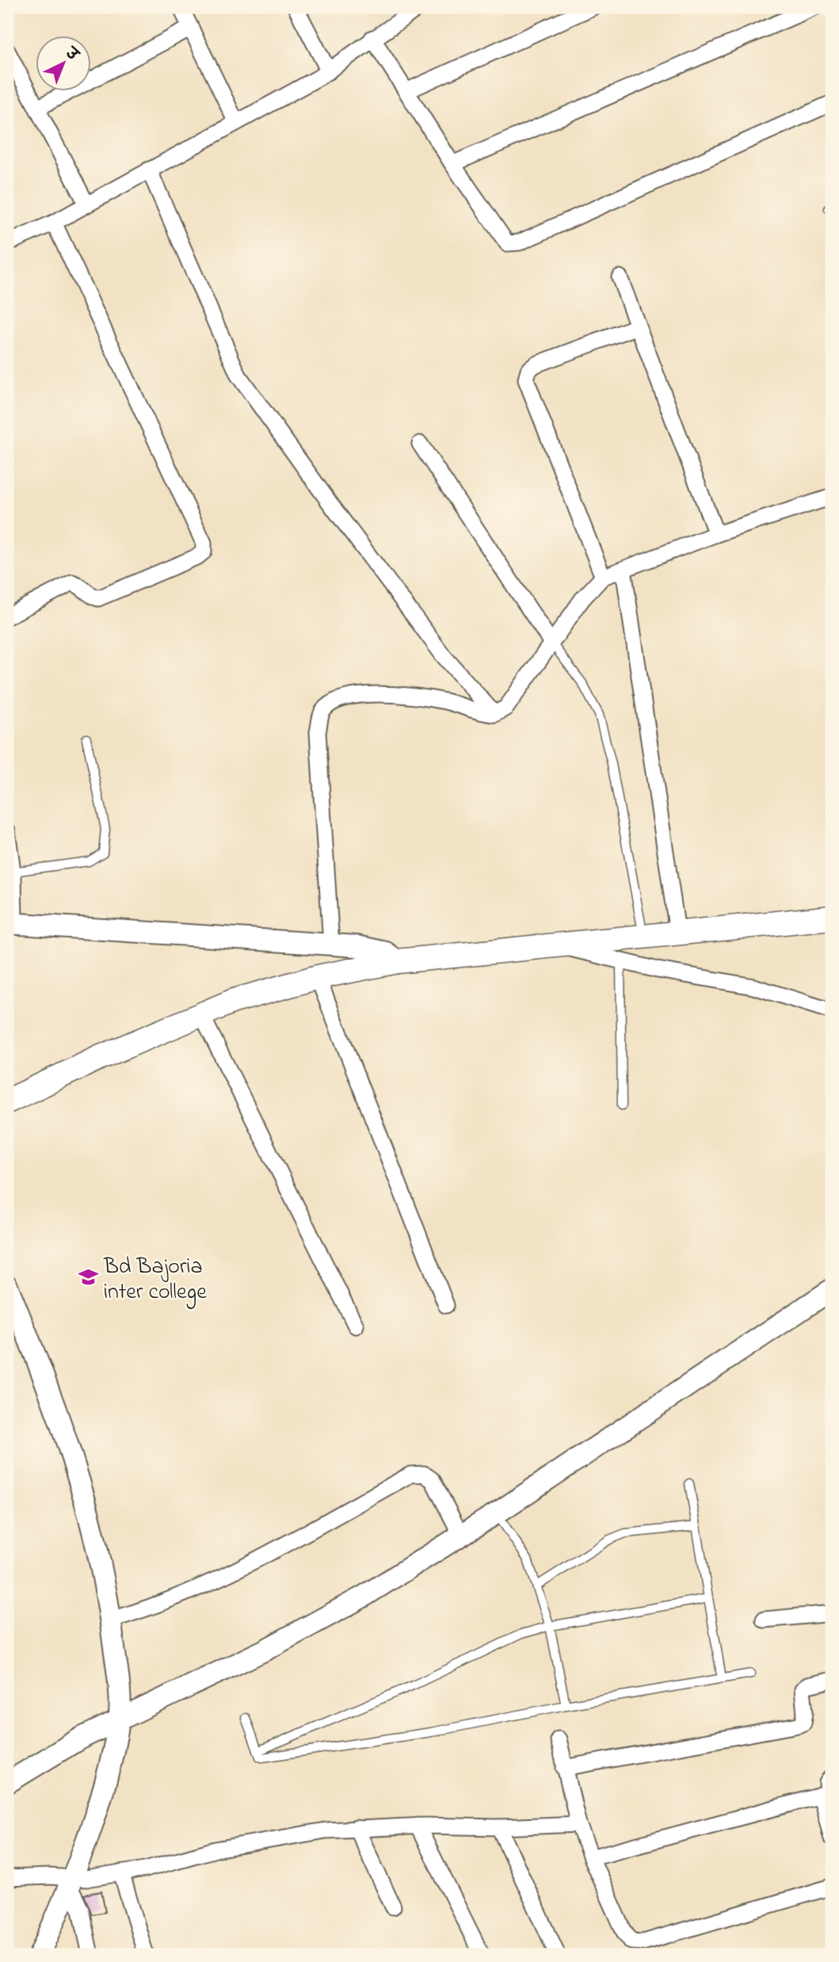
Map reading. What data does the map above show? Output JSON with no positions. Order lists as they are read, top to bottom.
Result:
{
  "places": {
    "school or university": ["Bd Bajoria inter college"]
  },
  "north": "top right"
}
